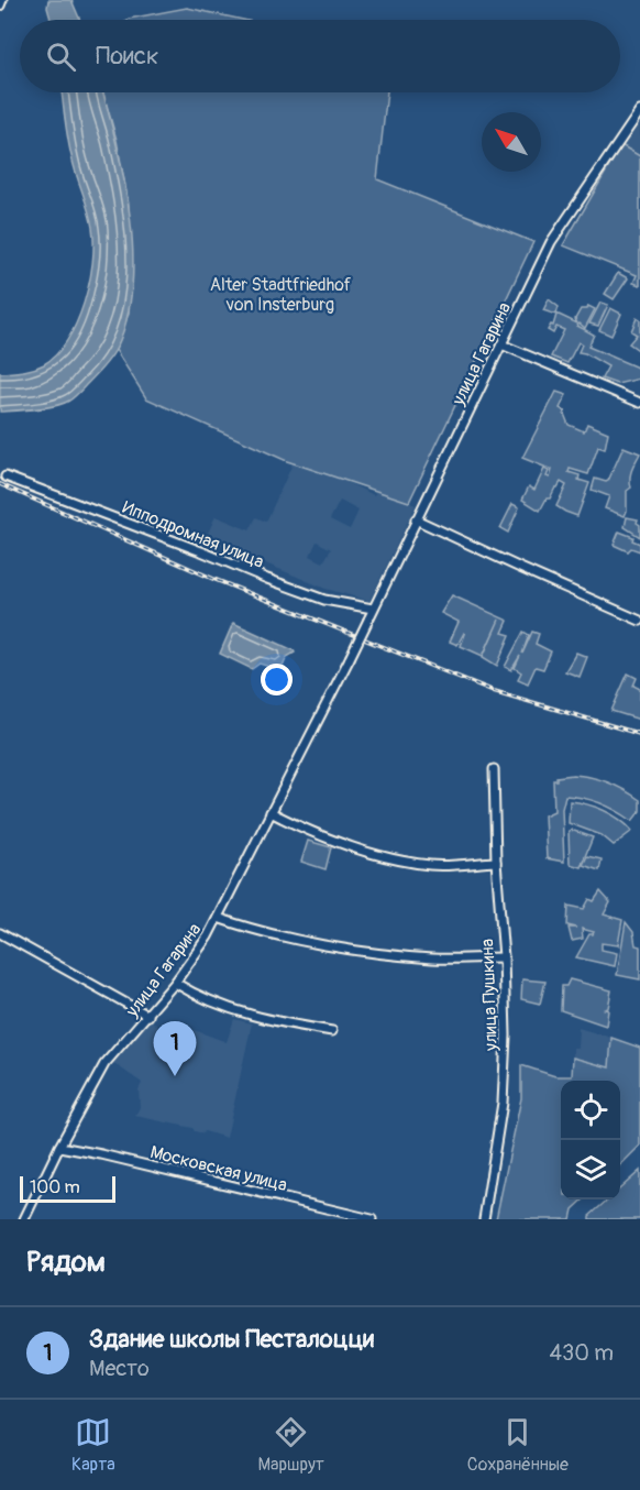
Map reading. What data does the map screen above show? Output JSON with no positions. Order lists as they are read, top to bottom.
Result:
{
  "streets": {
    "street": [
      "улица Гагарина",
      "Ипподромная улица",
      "улица Пушкина",
      "Московская улица"
    ]
  },
  "crossings": [
    ["улица Гагарина", "Ипподромная улица"],
    ["улица Гагарина", "Московская улица"]
  ],
  "parks": ["Alter Stadtfriedhof von Insterburg"],
  "scale_bar": "100 m",
  "north": "top left",
  "page": {
    "search": "Поиск",
    "pins": "1",
    "scale": "100 m",
    "heading": "Рядом",
    "list": [
      {
        "mark": "1",
        "name": "Здание школы Песталоцци",
        "note": "Место",
        "value": "430 m"
      }
    ],
    "nav": ["Карта", "Маршрут", "Сохранённые"]
  }
}
